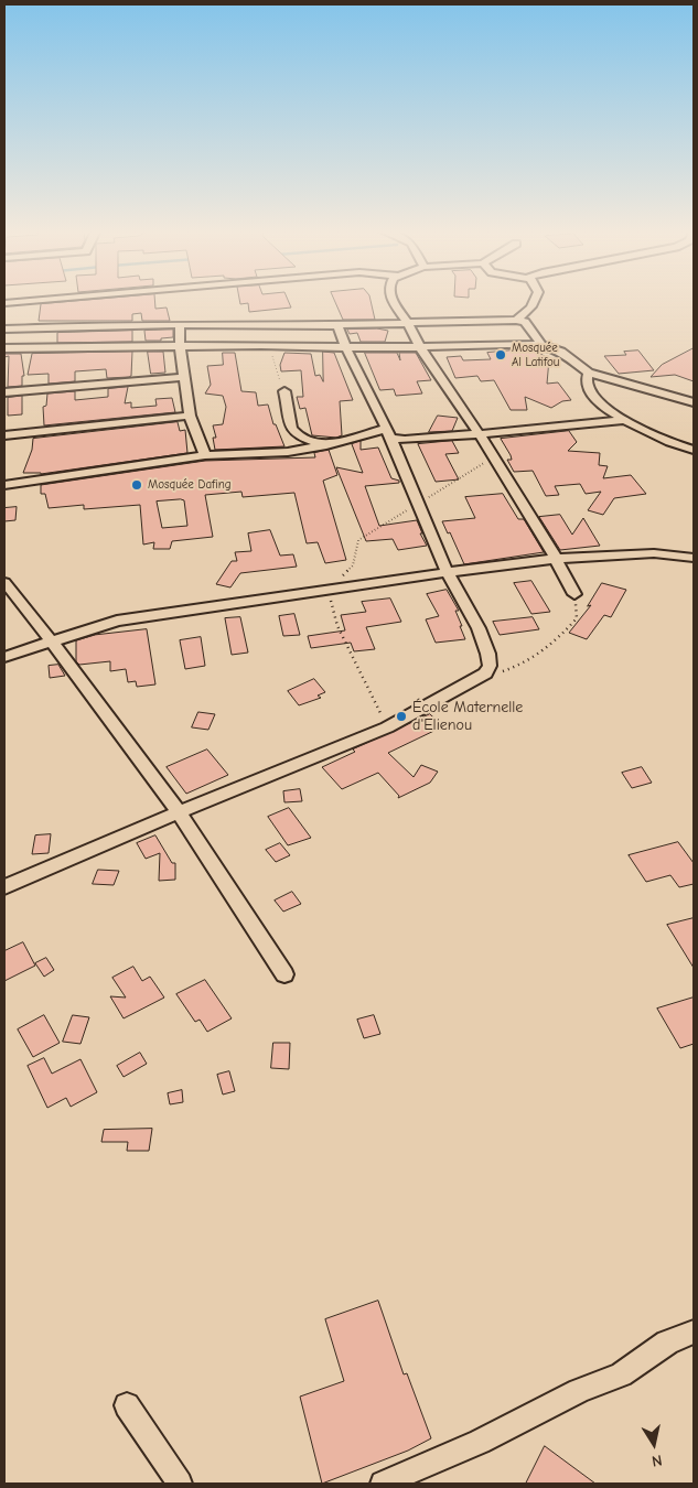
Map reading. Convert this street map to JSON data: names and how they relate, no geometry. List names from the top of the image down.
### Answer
{
  "places": ["Mosquée Al Latifou", "Mosquée Dafing", "École Maternelle d'Elienou"],
  "north": "bottom"
}
